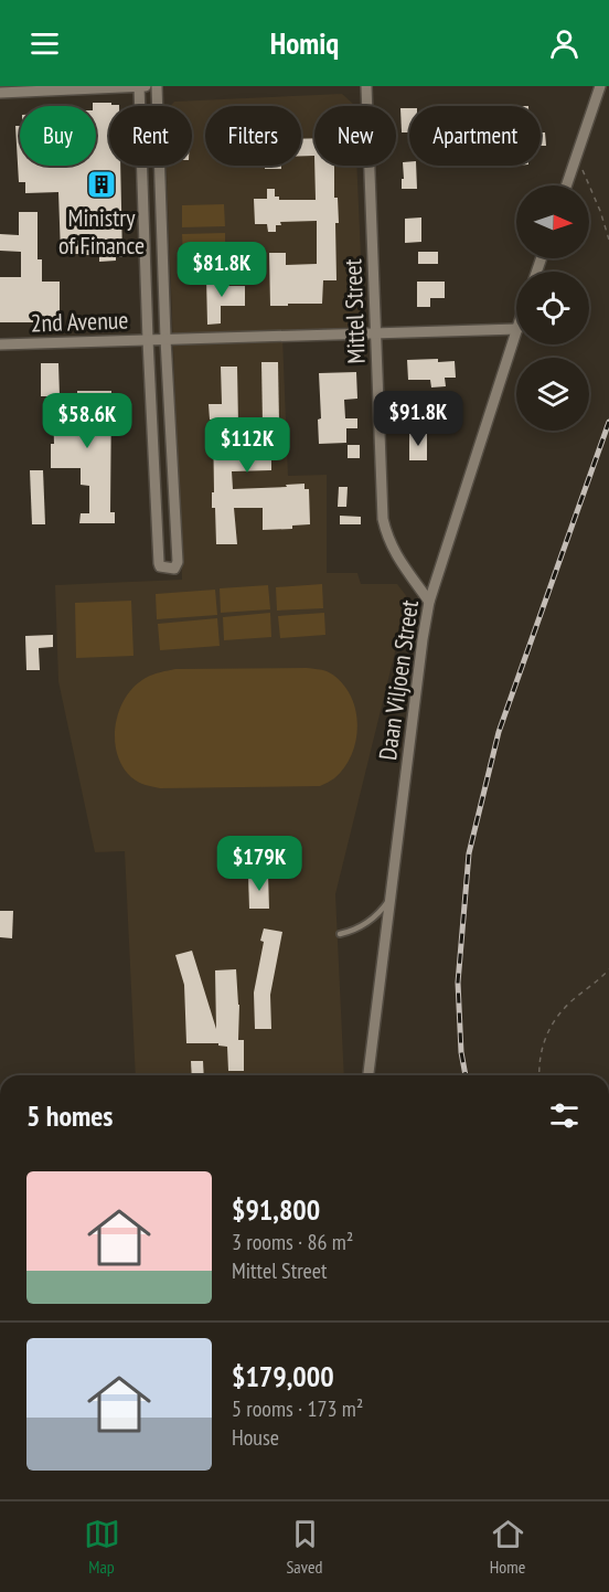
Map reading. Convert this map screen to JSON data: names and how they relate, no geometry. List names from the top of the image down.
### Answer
{
  "streets": {
    "street": ["Mittel Street", "2nd Avenue", "Daan Viljoen Street"]
  },
  "crossings": [
    ["Mittel Street", "2nd Avenue"],
    ["Mittel Street", "Daan Viljoen Street"]
  ],
  "places": {
    "building": ["Ministry of Finance"]
  },
  "north": "right",
  "page": {
    "header": "Homiq",
    "chip": [
      "Buy",
      "Rent",
      "Filters",
      "New",
      "Apartment"
    ],
    "price": [
      "$81.8K",
      "$91.8K",
      "$58.6K",
      "$112K",
      "$179K"
    ],
    "heading": "5 homes",
    "list": [
      {
        "name": "$91,800",
        "note": "3 rooms · 86 m² · Mittel Street"
      },
      {
        "name": "$179,000",
        "note": "5 rooms · 173 m² · House"
      }
    ],
    "tabs": ["Map", "Saved", "Home"]
  }
}
